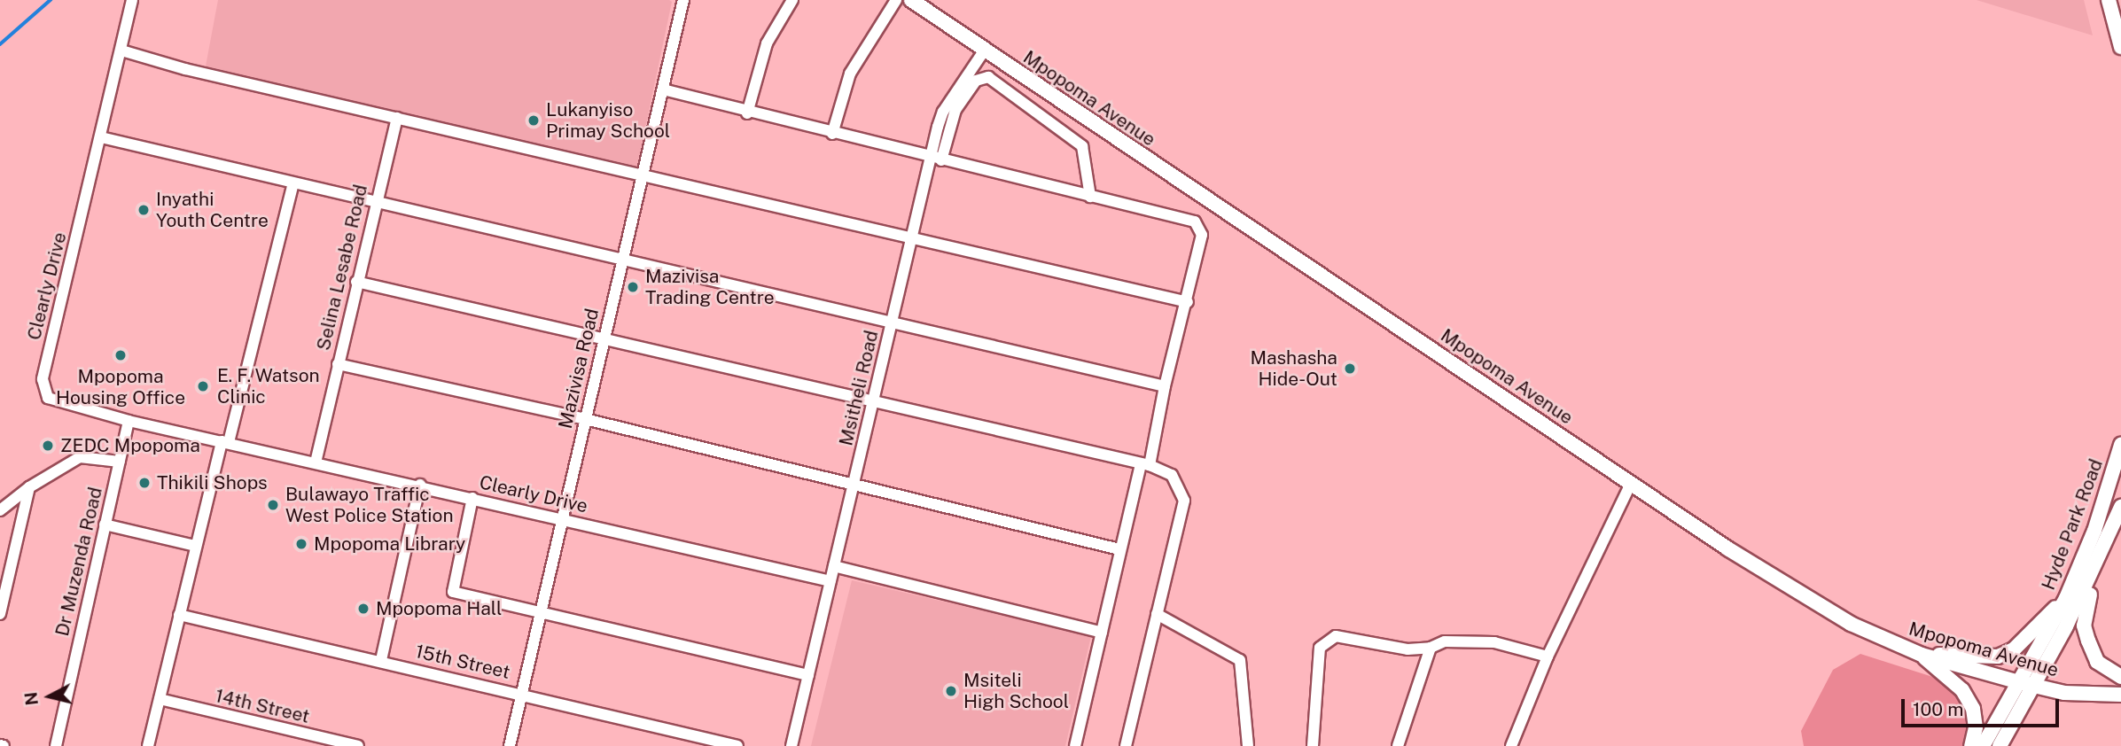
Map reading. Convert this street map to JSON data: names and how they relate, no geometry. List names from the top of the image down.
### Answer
{
  "streets": {
    "street": [
      "Mpopoma Avenue",
      "Selina Lesabe Road",
      "Clearly Drive",
      "Mazivisa Road",
      "Msitheli Road",
      "Hyde Park Road",
      "Dr Muzenda Road",
      "15th Street",
      "14th Street"
    ]
  },
  "crossings": [
    ["Mpopoma Avenue", "Msitheli Road"],
    ["Mpopoma Avenue", "Hyde Park Road"],
    ["Selina Lesabe Road", "Clearly Drive"],
    ["Clearly Drive", "Mazivisa Road"],
    ["Clearly Drive", "Msitheli Road"],
    ["Clearly Drive", "Dr Muzenda Road"],
    ["Mazivisa Road", "15th Street"]
  ],
  "places": [
    "Lukanyiso Primay School",
    "Inyathi Youth Centre",
    "Mazivisa Trading Centre",
    "Mpopoma Housing Office",
    "Mashasha Hide-Out",
    "E. F. Watson Clinic",
    "ZEDC Mpopoma",
    "Thikili Shops",
    "Bulawayo Traffic West Police Station",
    "Mpopoma Library",
    "Mpopoma Hall",
    "Msiteli High School"
  ],
  "scale_bar": "100 m",
  "north": "left"
}
